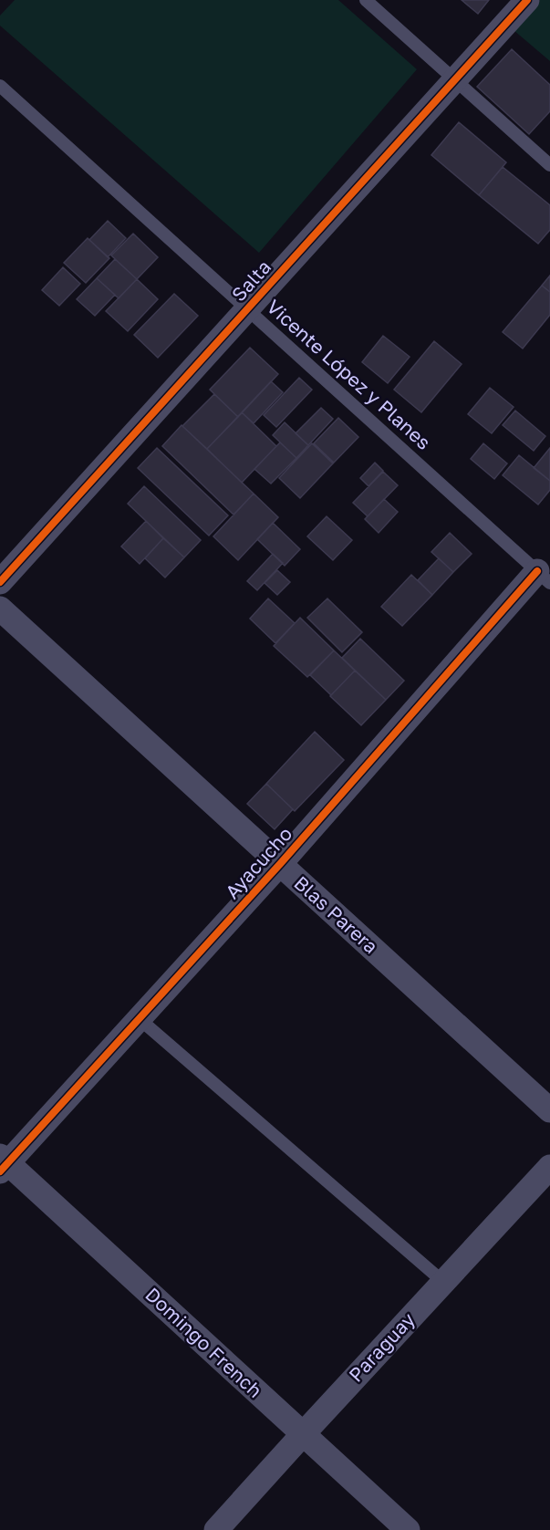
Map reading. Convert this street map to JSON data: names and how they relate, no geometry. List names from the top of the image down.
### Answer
{
  "streets": {
    "street": [
      "Salta",
      "Ayacucho",
      "Blas Parera",
      "Domingo French",
      "Paraguay"
    ],
    "lane": ["Vicente López y Planes"]
  },
  "crossings": [
    ["Salta", "Vicente López y Planes"],
    ["Vicente López y Planes", "Ayacucho"],
    ["Ayacucho", "Blas Parera"],
    ["Ayacucho", "Domingo French"],
    ["Domingo French", "Paraguay"]
  ]
}
